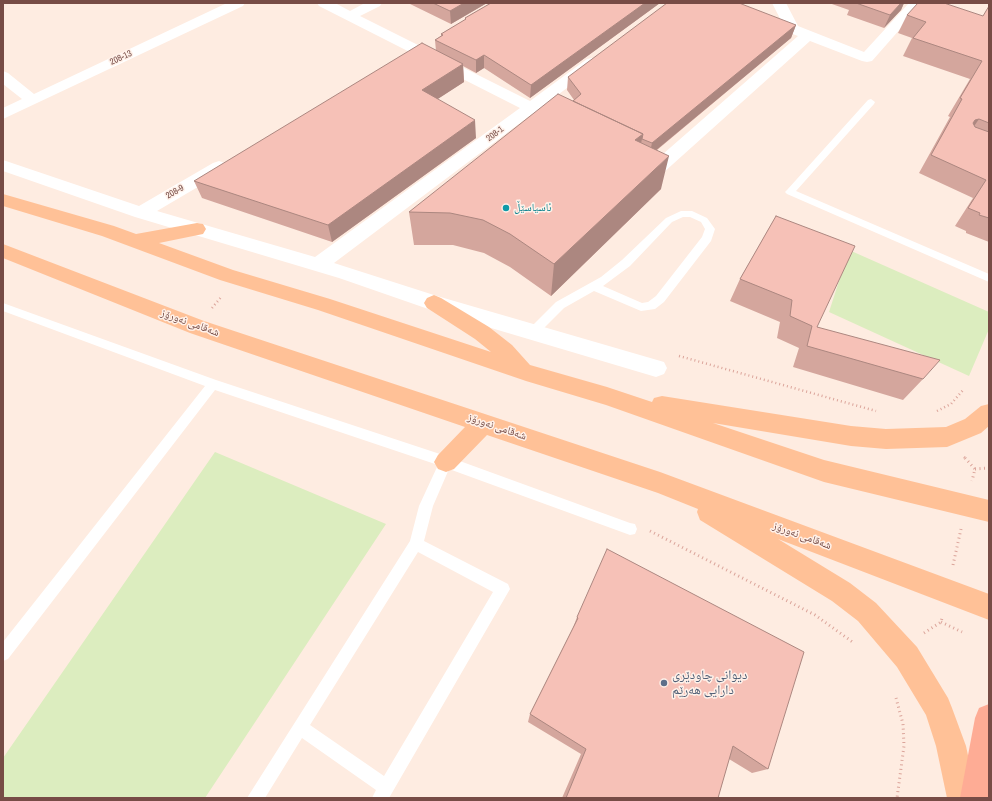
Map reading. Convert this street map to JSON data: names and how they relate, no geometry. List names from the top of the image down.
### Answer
{
  "streets": {
    "main road": ["شەقامی نەورۆز"],
    "street": ["208-13", "208-1", "208-9"]
  },
  "places": ["ئاسیاسێڵ", "دیوانی چاودێری دارایی هەرێم"]
}
